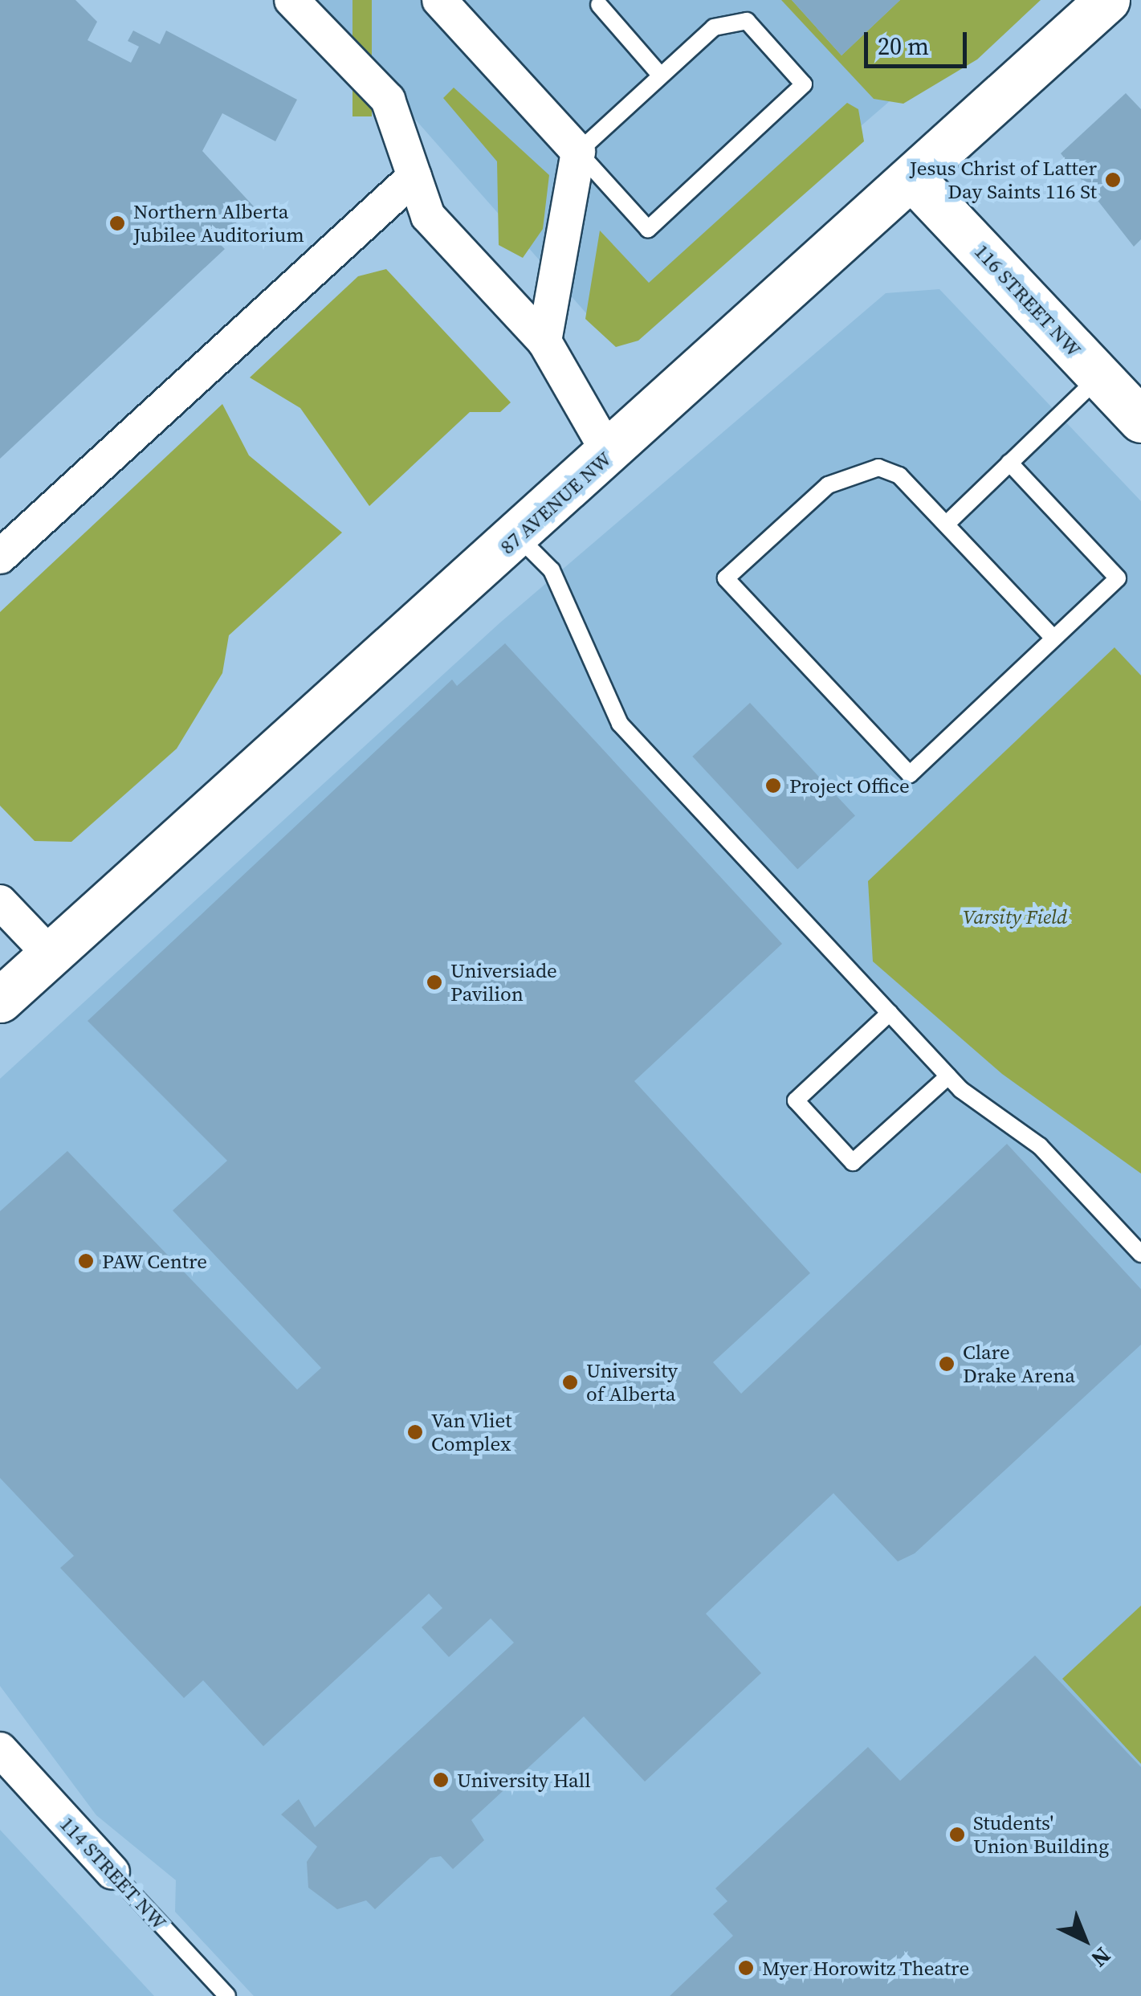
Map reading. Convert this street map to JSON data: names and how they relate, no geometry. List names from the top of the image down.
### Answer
{
  "streets": {
    "main road": ["116 STREET NW", "87 AVENUE NW"],
    "street": ["114 STREET NW"]
  },
  "crossings": [
    ["116 STREET NW", "87 AVENUE NW"]
  ],
  "parks": ["Varsity Field"],
  "places": [
    "Jesus Christ of Latter Day Saints 116 St",
    "Northern Alberta Jubilee Auditorium",
    "Project Office",
    "Universiade Pavilion",
    "PAW Centre",
    "Clare Drake Arena",
    "University of Alberta",
    "Van Vliet Complex",
    "University Hall",
    "Students' Union Building",
    "Myer Horowitz Theatre"
  ],
  "scale_bar": "20 m",
  "north": "bottom right"
}
